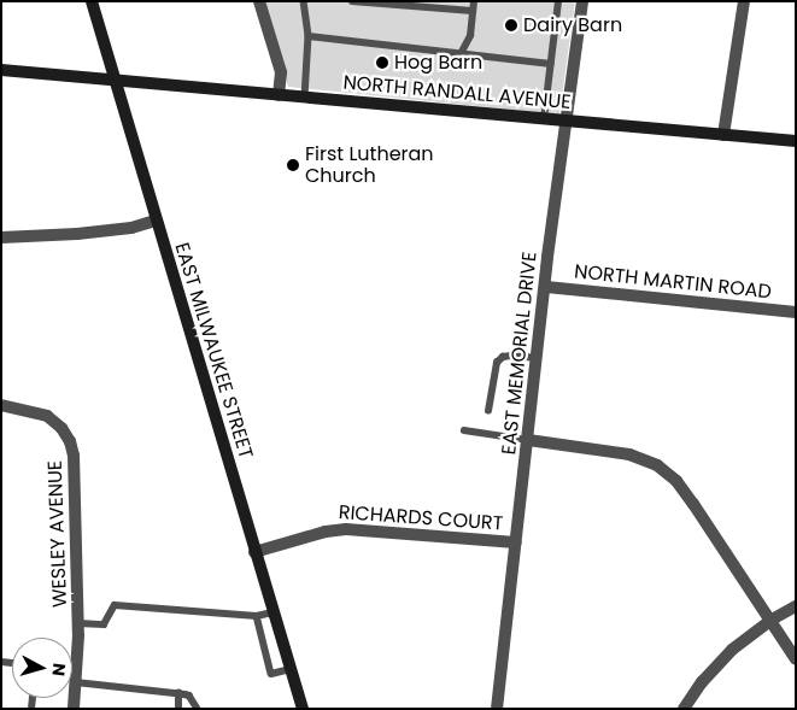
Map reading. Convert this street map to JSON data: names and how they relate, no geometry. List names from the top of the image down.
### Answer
{
  "streets": {
    "street": [
      "NORTH RANDALL AVENUE",
      "NORTH MARTIN ROAD",
      "EAST MILWAUKEE STREET",
      "EAST MEMORIAL DRIVE",
      "RICHARDS COURT",
      "WESLEY AVENUE"
    ]
  },
  "crossings": [
    ["NORTH RANDALL AVENUE", "EAST MILWAUKEE STREET"],
    ["NORTH RANDALL AVENUE", "EAST MEMORIAL DRIVE"],
    ["NORTH MARTIN ROAD", "EAST MEMORIAL DRIVE"],
    ["EAST MILWAUKEE STREET", "RICHARDS COURT"],
    ["EAST MEMORIAL DRIVE", "RICHARDS COURT"]
  ],
  "places": ["Dairy Barn", "Hog Barn", "First Lutheran Church"],
  "north": "right"
}
